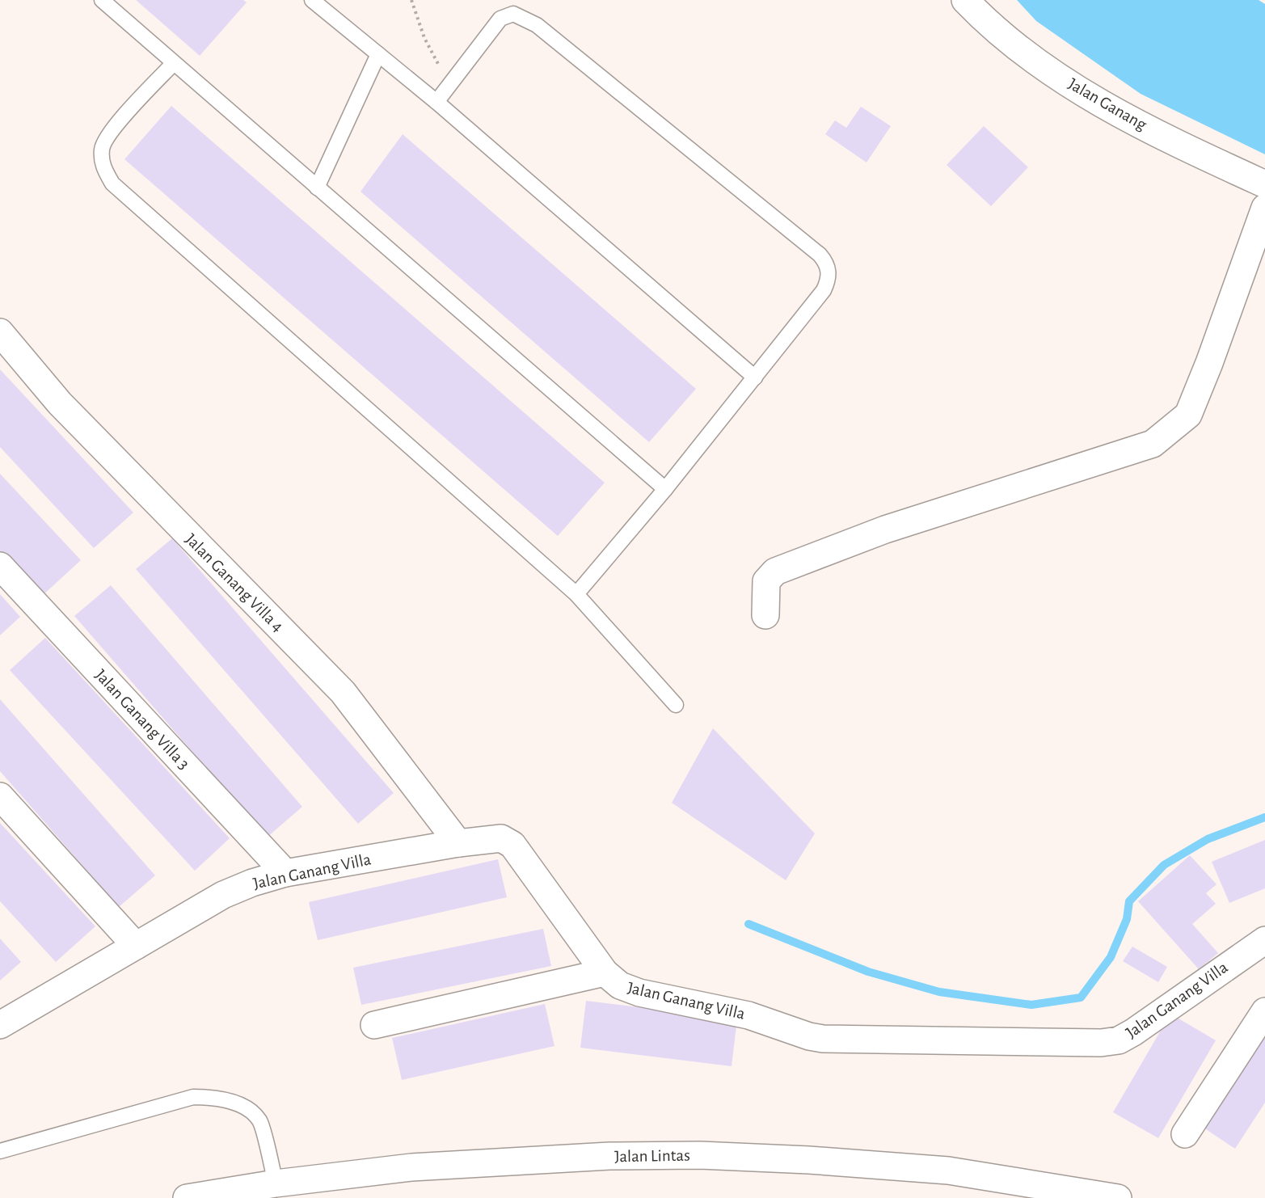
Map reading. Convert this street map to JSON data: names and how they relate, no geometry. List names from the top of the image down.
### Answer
{
  "streets": {
    "main road": [
      "Jalan Ganang",
      "Jalan Ganang Villa 4",
      "Jalan Ganang Villa 3",
      "Jalan Ganang Villa",
      "Jalan Lintas"
    ]
  },
  "crossings": [
    ["Jalan Ganang Villa 4", "Jalan Ganang Villa"],
    ["Jalan Ganang Villa 3", "Jalan Ganang Villa"]
  ]
}
